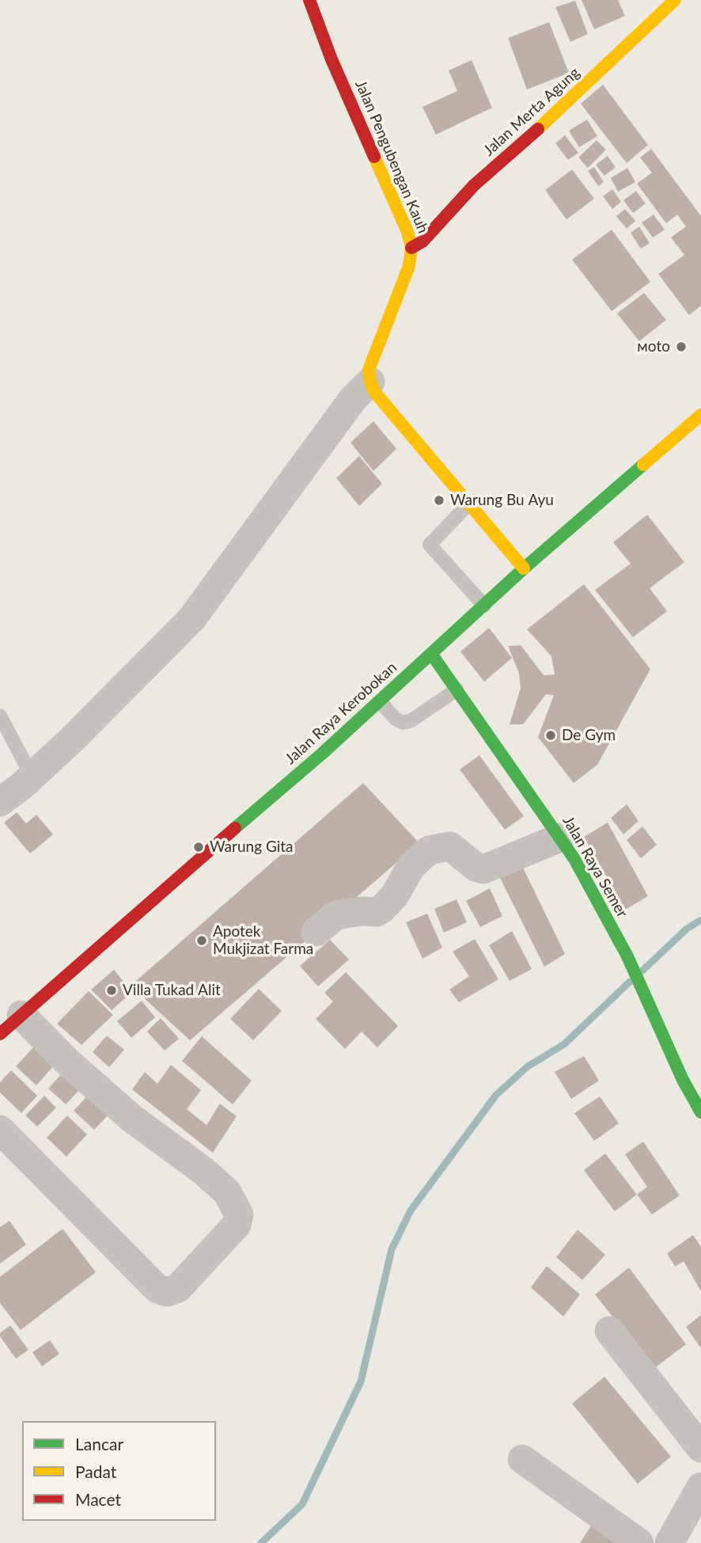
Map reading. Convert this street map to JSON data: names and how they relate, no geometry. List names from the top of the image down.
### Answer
{
  "streets": {
    "street": [
      "Jalan Merta Agung",
      "Jalan Pengubengan Kauh",
      "Jalan Raya Kerobokan",
      "Jalan Raya Semer"
    ]
  },
  "crossings": [
    ["Jalan Merta Agung", "Jalan Pengubengan Kauh"],
    ["Jalan Raya Kerobokan", "Jalan Raya Semer"]
  ],
  "places": [
    "моto",
    "Warung Bu Ayu",
    "De Gym",
    "Warung Gita",
    "Apotek Mukjizat Farma",
    "Villa Tukad Alit"
  ],
  "legend": ["Lancar", "Padat", "Macet"]
}
